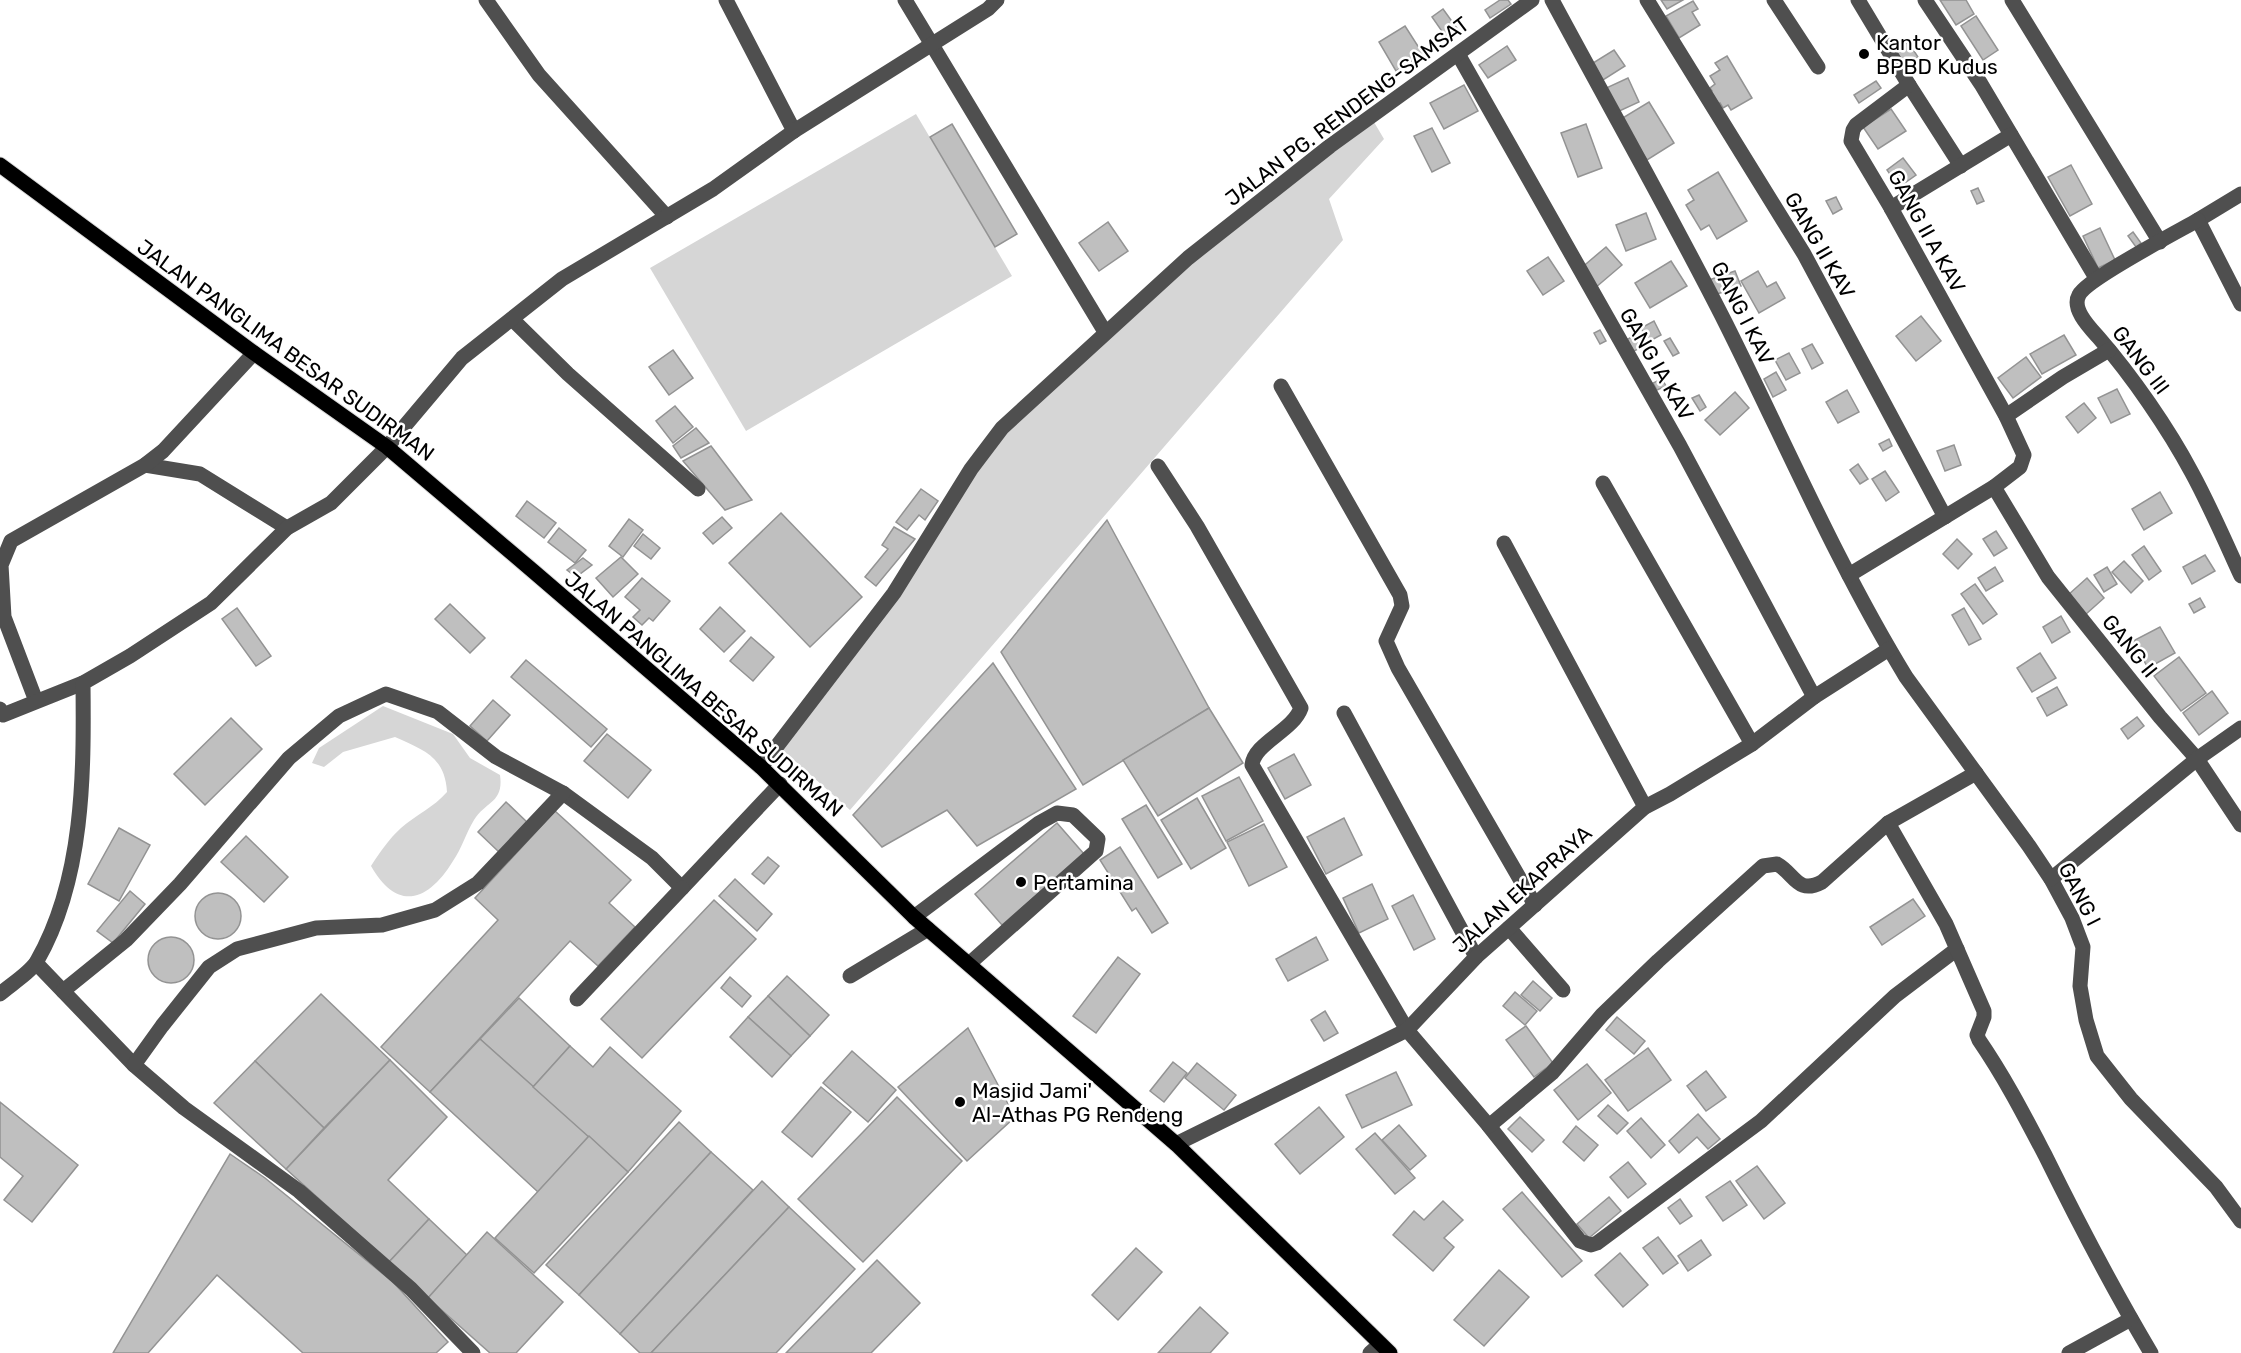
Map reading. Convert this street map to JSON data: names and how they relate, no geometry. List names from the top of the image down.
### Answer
{
  "streets": {
    "main road": ["JALAN PANGLIMA BESAR SUDIRMAN"],
    "street": [
      "JALAN PG. RENDENG-SAMSAT",
      "GANG II A KAV",
      "GANG II KAV",
      "GANG I KAV",
      "GANG III",
      "GANG IA KAV",
      "GANG II",
      "JALAN EKAPRAYA",
      "GANG I"
    ]
  },
  "crossings": [
    ["JALAN PG. RENDENG-SAMSAT", "JALAN PANGLIMA BESAR SUDIRMAN"],
    ["JALAN PG. RENDENG-SAMSAT", "GANG IA KAV"],
    ["GANG II A KAV", "GANG II KAV"],
    ["GANG II A KAV", "GANG I KAV"],
    ["GANG II A KAV", "GANG II"],
    ["GANG I KAV", "JALAN EKAPRAYA"],
    ["GANG I KAV", "GANG I"],
    ["JALAN PANGLIMA BESAR SUDIRMAN", "JALAN EKAPRAYA"],
    ["GANG IA KAV", "JALAN EKAPRAYA"],
    ["JALAN EKAPRAYA", "GANG I"]
  ],
  "places": ["Kantor BPBD Kudus", "Pertamina", "Masjid Jami' Al-Athas PG Rendeng"]
}
